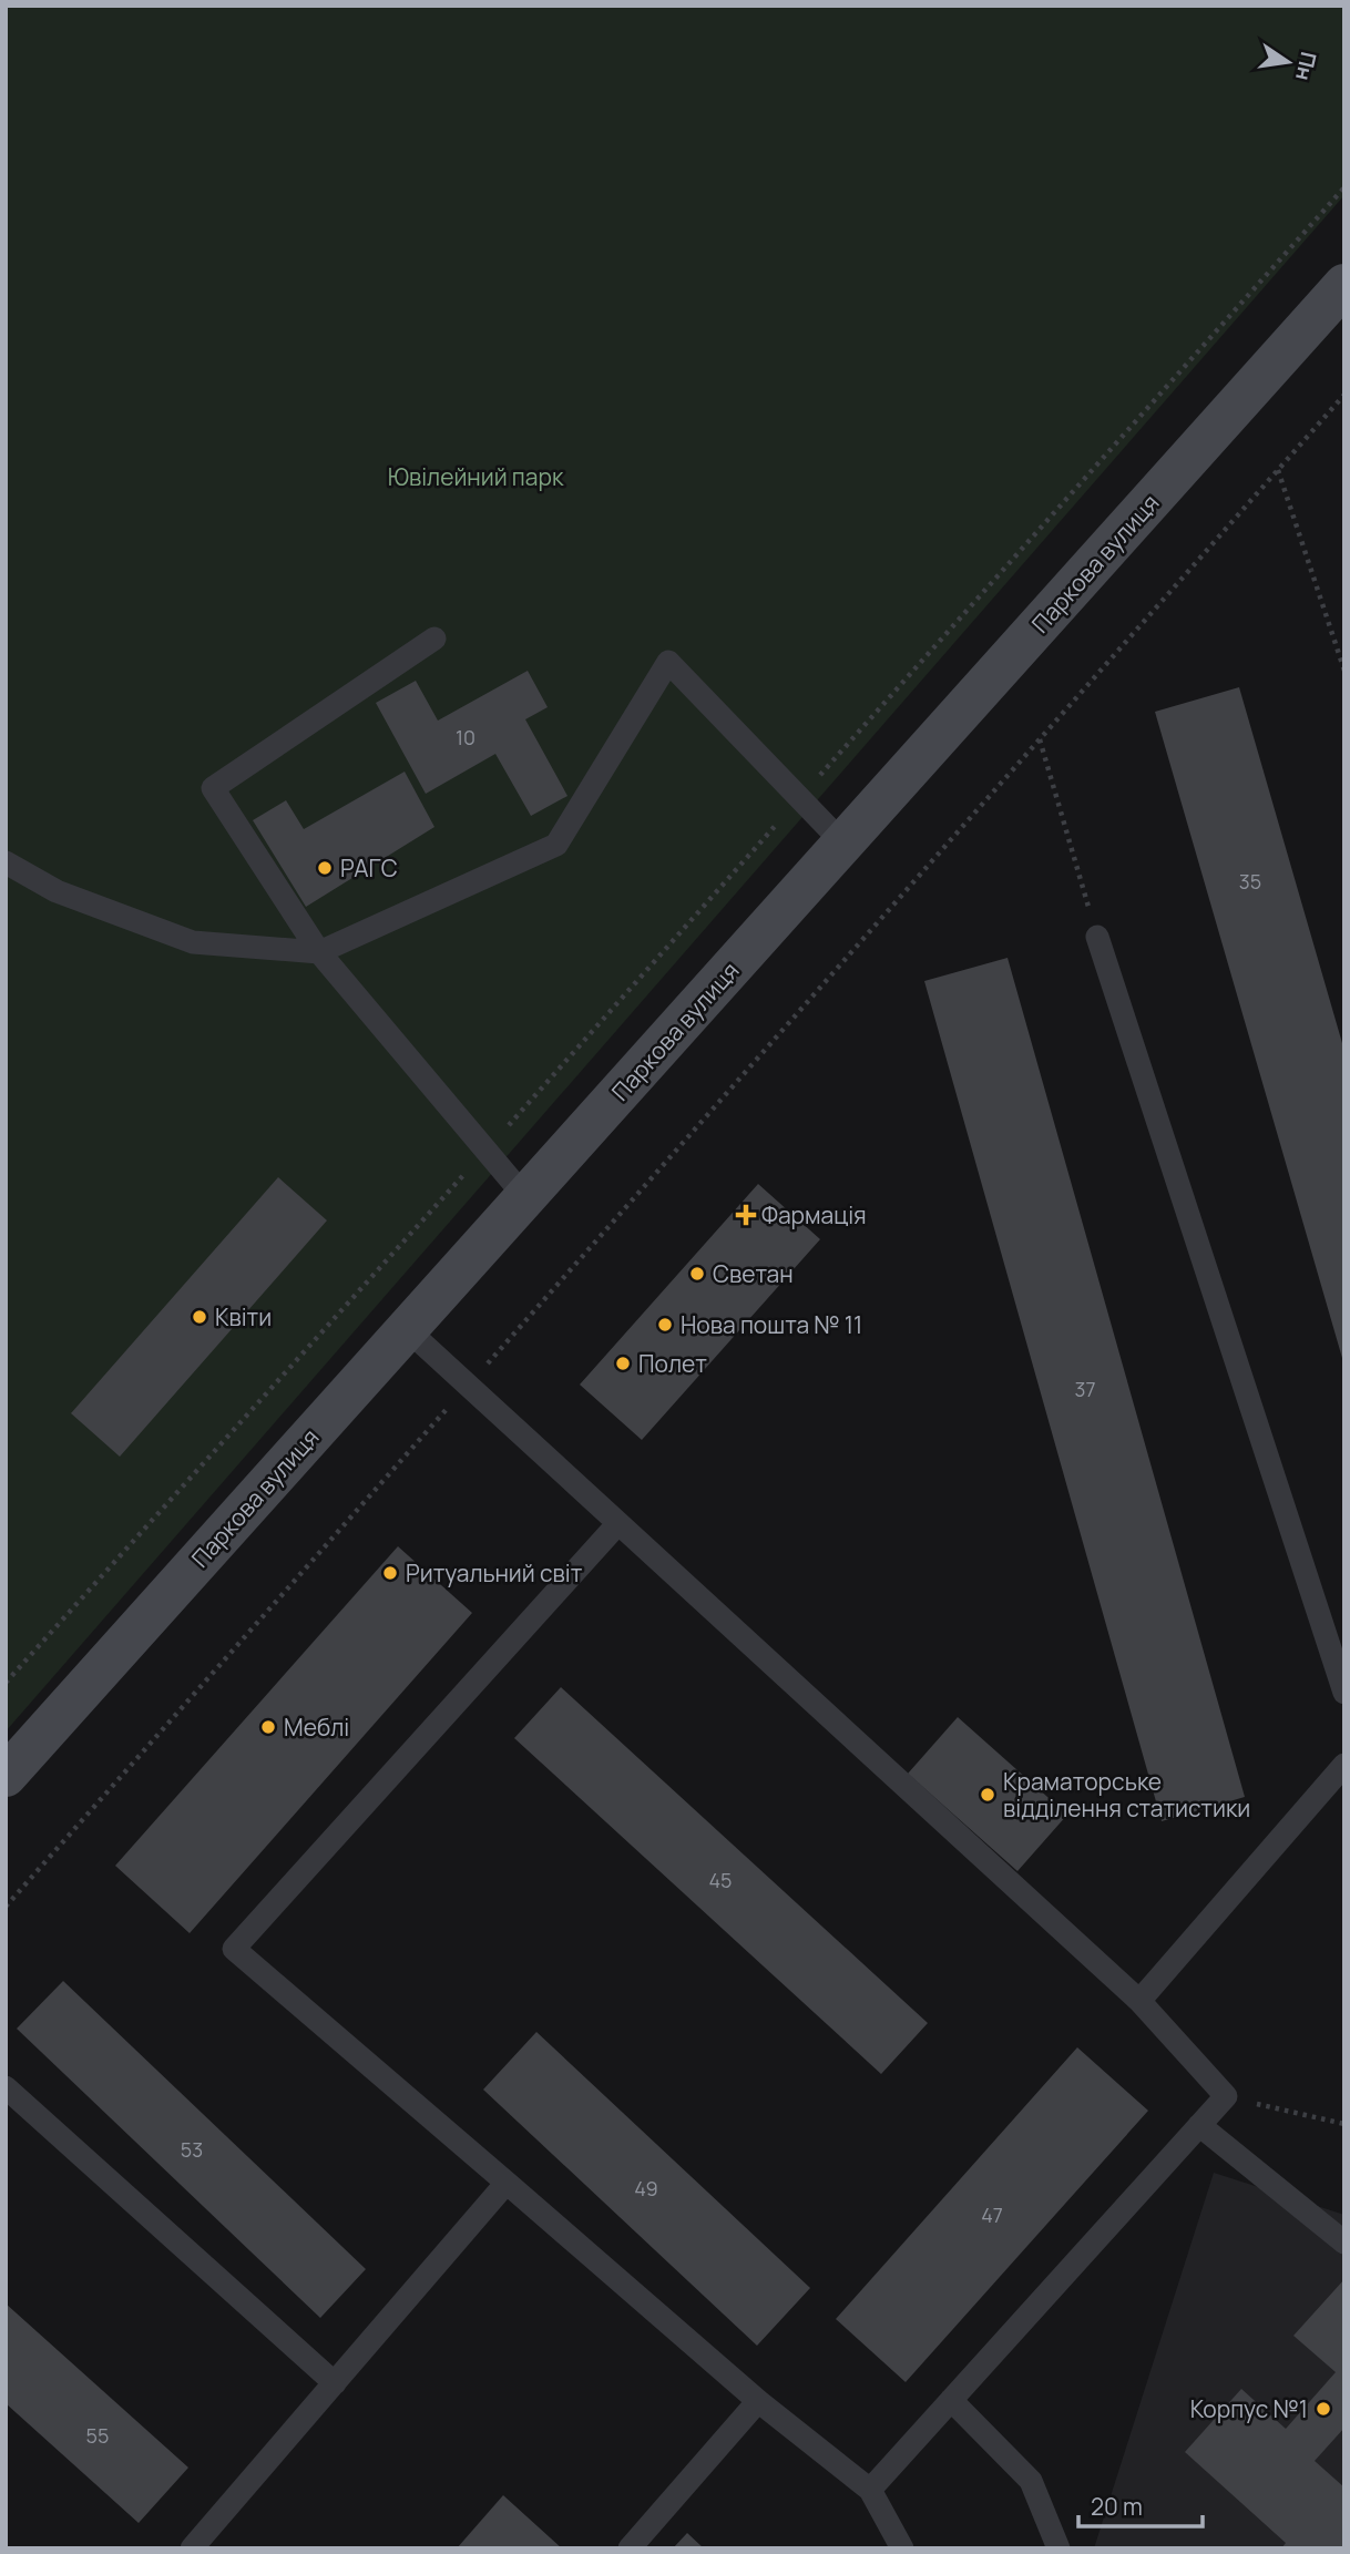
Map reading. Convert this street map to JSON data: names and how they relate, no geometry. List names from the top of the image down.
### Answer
{
  "streets": {
    "street": ["Паркова вулиця"]
  },
  "parks": ["Ювілейний парк"],
  "places": {
    "other": [
      "РАГС",
      "Светан",
      "Квіти",
      "Нова пошта № 11",
      "Полет",
      "Ритуальний світ",
      "Меблі",
      "Краматорське відділення статистики",
      "Корпус №1"
    ],
    "health": ["Фармація"]
  },
  "house_numbers": [
    "10",
    "35",
    "37",
    "45",
    "53",
    "49",
    "47",
    "55"
  ],
  "scale_bar": "20 m",
  "north": "right"
}
